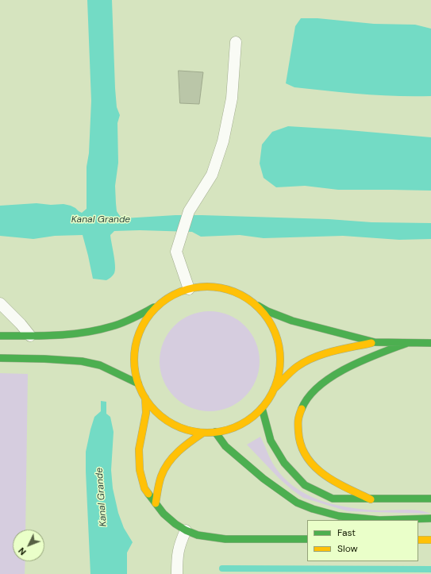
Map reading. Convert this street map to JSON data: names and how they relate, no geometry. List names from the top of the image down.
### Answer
{
  "water": ["Kanal Grande"],
  "legend": ["Fast", "Slow"],
  "north": "bottom left"
}
